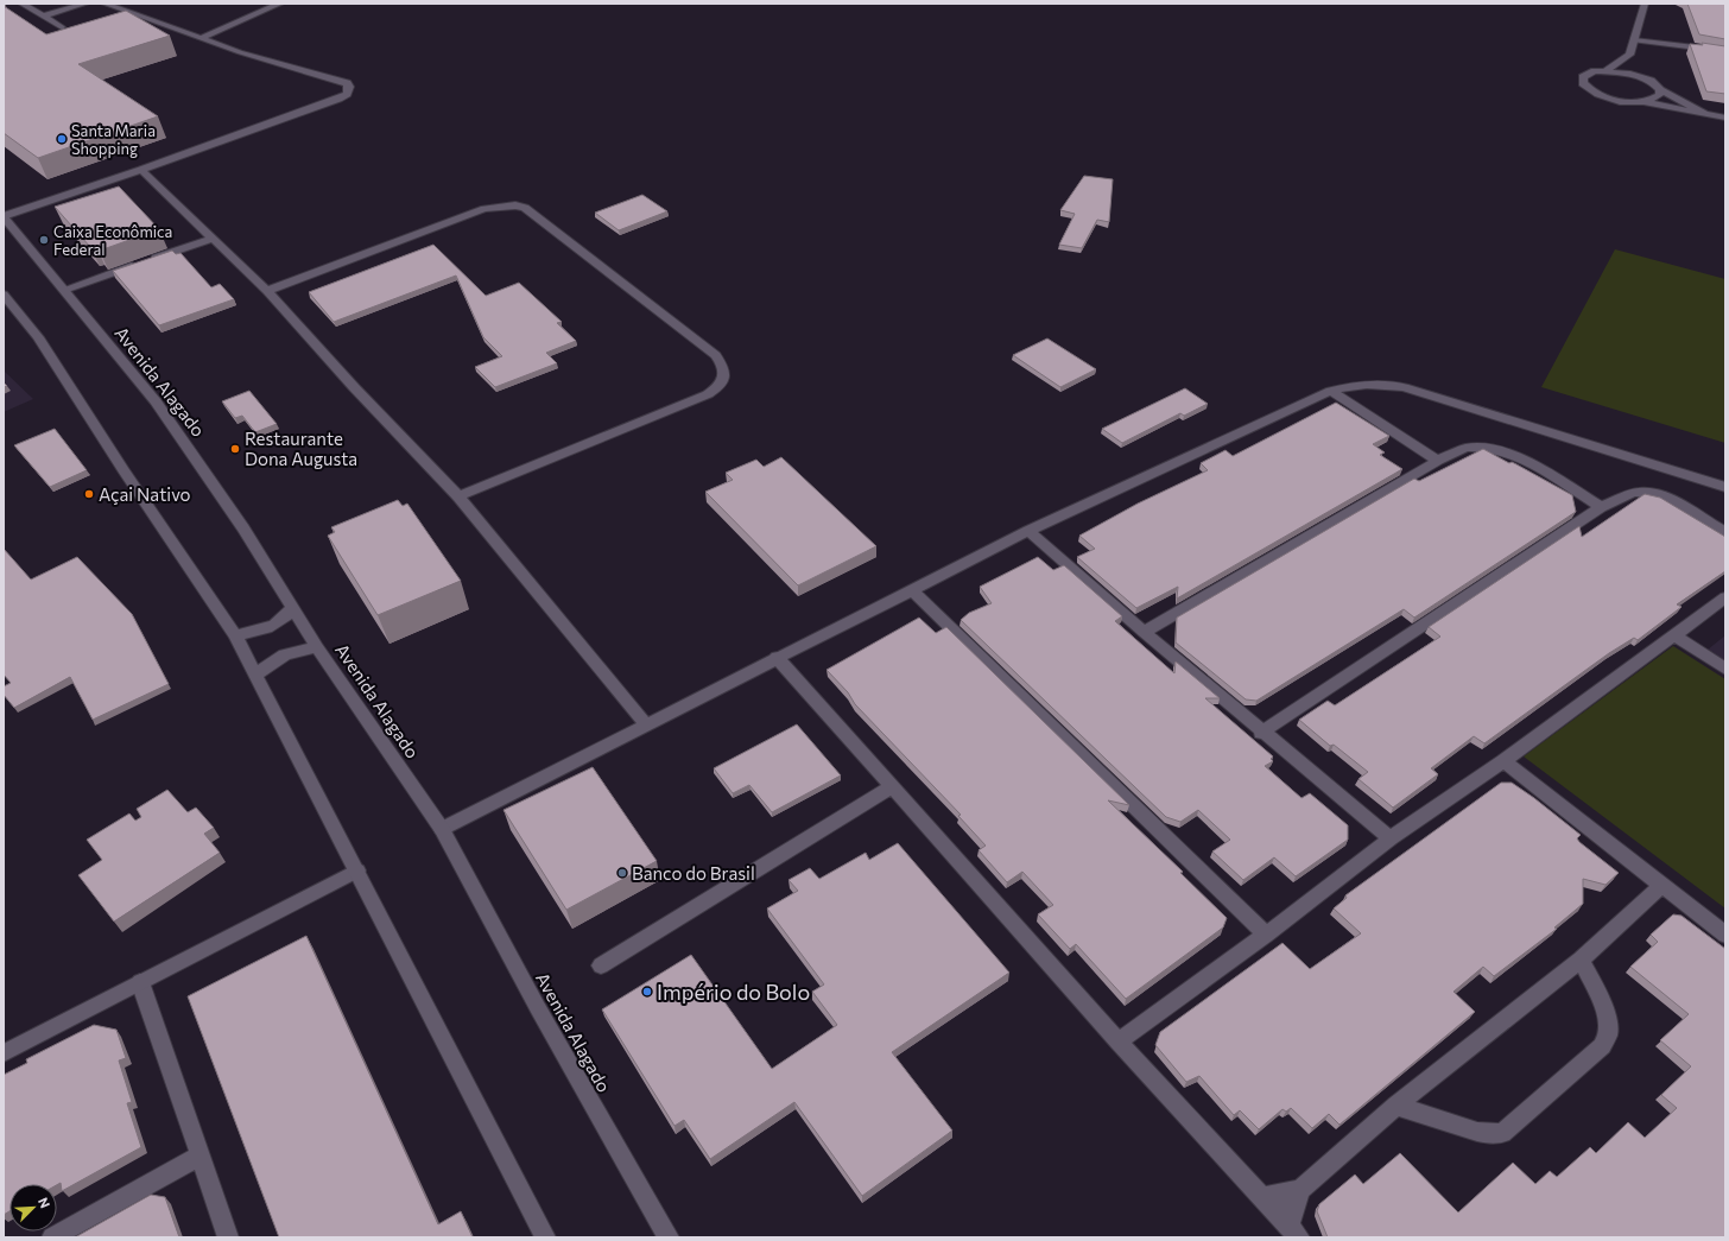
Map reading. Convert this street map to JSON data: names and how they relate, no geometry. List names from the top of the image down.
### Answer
{
  "streets": {
    "street": ["Avenida Alagado"]
  },
  "places": [
    "Santa Maria Shopping",
    "Caixa Econômica Federal",
    "Restaurante Dona Augusta",
    "Açai Nativo",
    "Banco do Brasil",
    "Império do Bolo"
  ],
  "north": "top right"
}
